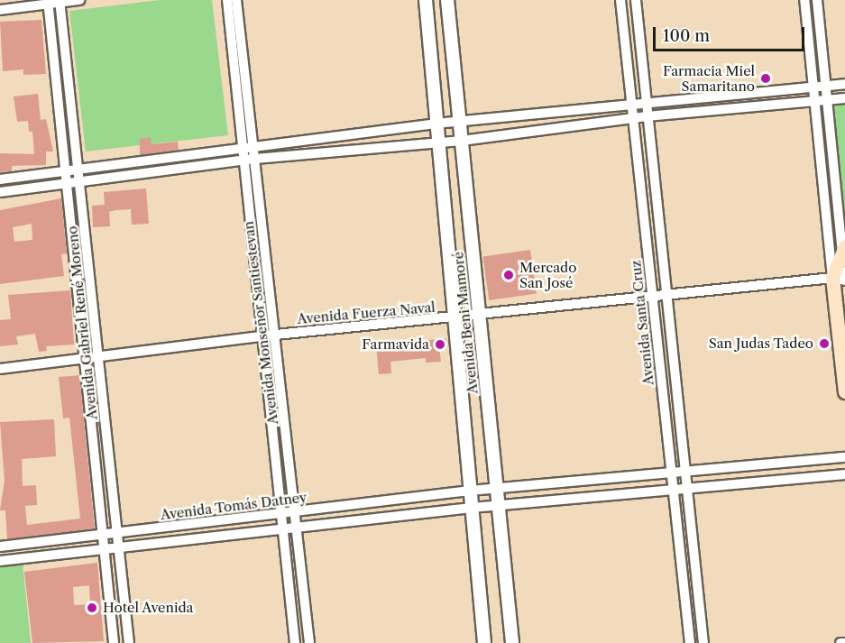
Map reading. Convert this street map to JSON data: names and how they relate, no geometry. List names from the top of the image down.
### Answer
{
  "streets": {
    "street": [
      "Avenida Fuerza Naval",
      "Avenida Gabriel René Moreno",
      "Avenida Monseñor Santiestevan",
      "Avenida Beni Mamoré",
      "Avenida Santa Cruz",
      "Avenida Tomás Datney"
    ]
  },
  "crossings": [
    ["Avenida Fuerza Naval", "Avenida Gabriel René Moreno"],
    ["Avenida Fuerza Naval", "Avenida Monseñor Santiestevan"],
    ["Avenida Fuerza Naval", "Avenida Beni Mamoré"],
    ["Avenida Fuerza Naval", "Avenida Santa Cruz"],
    ["Avenida Gabriel René Moreno", "Avenida Tomás Datney"],
    ["Avenida Monseñor Santiestevan", "Avenida Tomás Datney"],
    ["Avenida Beni Mamoré", "Avenida Tomás Datney"],
    ["Avenida Santa Cruz", "Avenida Tomás Datney"]
  ],
  "places": [
    "Farmacia Miel Samaritano",
    "Mercado San José",
    "San Judas Tadeo",
    "Farmavida",
    "Hotel Avenida"
  ],
  "scale_bar": "100 m"
}
